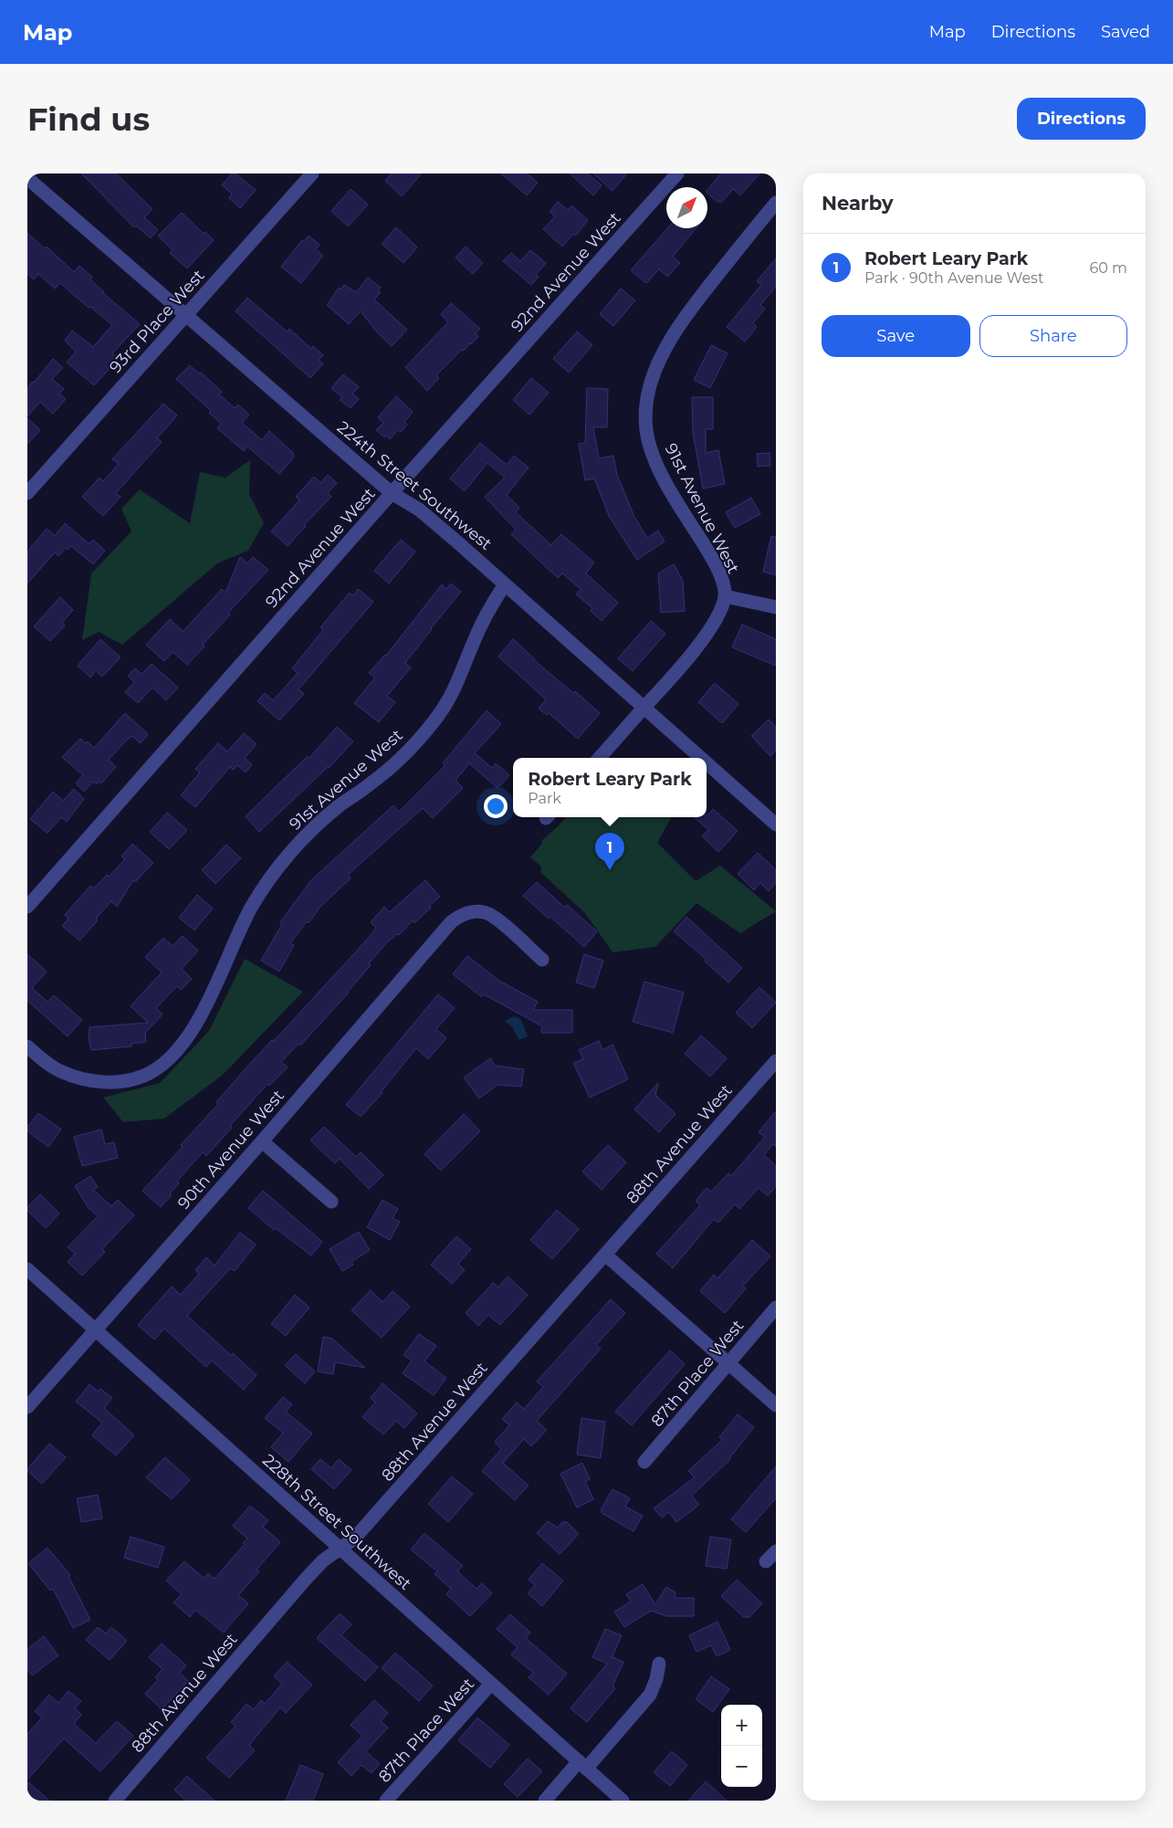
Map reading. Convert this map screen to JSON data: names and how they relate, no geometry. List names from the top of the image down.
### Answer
{
  "streets": {
    "street": [
      "92nd Avenue West",
      "93rd Place West",
      "224th Street Southwest",
      "91st Avenue West",
      "88th Avenue West",
      "90th Avenue West",
      "87th Place West",
      "228th Street Southwest"
    ]
  },
  "crossings": [
    ["92nd Avenue West", "224th Street Southwest"],
    ["93rd Place West", "224th Street Southwest"],
    ["224th Street Southwest", "91st Avenue West"],
    ["88th Avenue West", "228th Street Southwest"],
    ["90th Avenue West", "228th Street Southwest"],
    ["87th Place West", "228th Street Southwest"]
  ],
  "north": "top right",
  "page": {
    "header": "Map",
    "nav": ["Map", "Directions", "Saved"],
    "buttons": [
      "Directions",
      ["Save", "Share"]
    ],
    "title": "Find us",
    "heading": "Nearby",
    "list": [
      {
        "mark": "1",
        "name": "Robert Leary Park",
        "note": "Park · 90th Avenue West",
        "value": "60 m"
      }
    ],
    "popup": ["Robert Leary Park", "Park"],
    "pins": "1",
    "map_buttons": ["+", "−"]
  }
}
